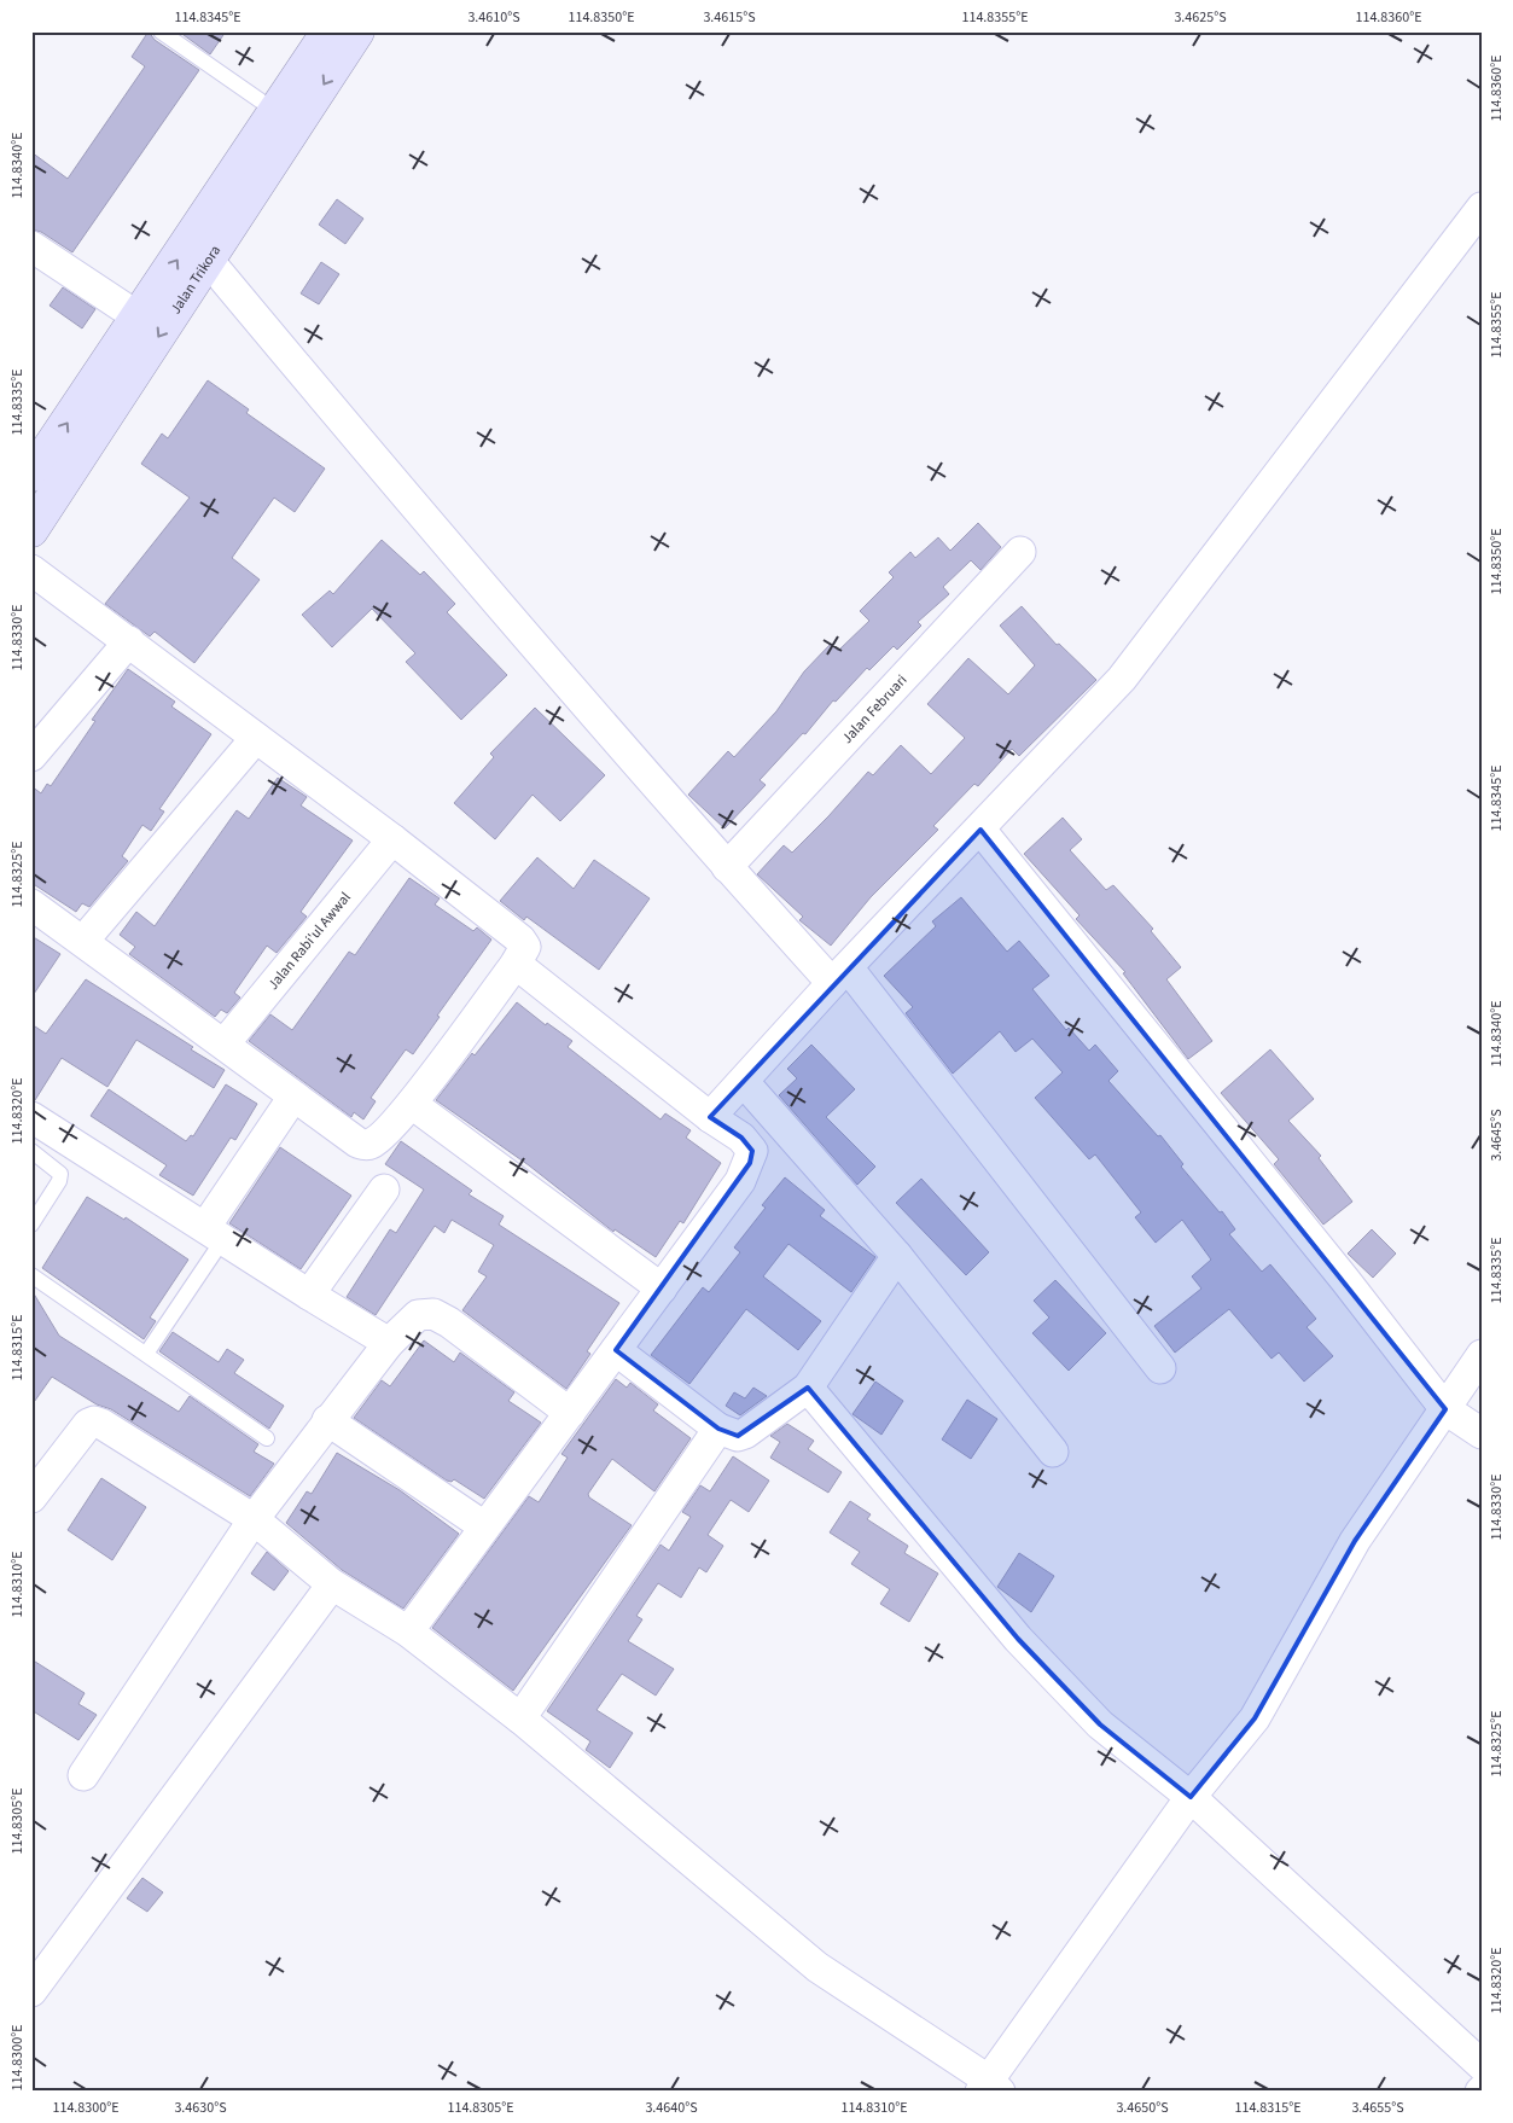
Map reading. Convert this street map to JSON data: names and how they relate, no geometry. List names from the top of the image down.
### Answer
{
  "streets": {
    "main road": ["Jalan Trikora"],
    "street": ["Jalan Februari", "Jalan Rabi'ul Awwal"]
  },
  "coordinates": [
    "114.8345°E",
    "3.4610°S",
    "114.8350°E",
    "3.4615°S",
    "114.8355°E",
    "3.4625°S",
    "114.8360°E",
    "114.8340°E",
    "114.8335°E",
    "114.8330°E",
    "114.8325°E",
    "114.8320°E",
    "3.4645°S",
    "114.8315°E",
    "114.8310°E",
    "114.8305°E",
    "114.8300°E",
    "3.4630°S",
    "3.4640°S",
    "3.4650°S",
    "3.4655°S"
  ]
}
